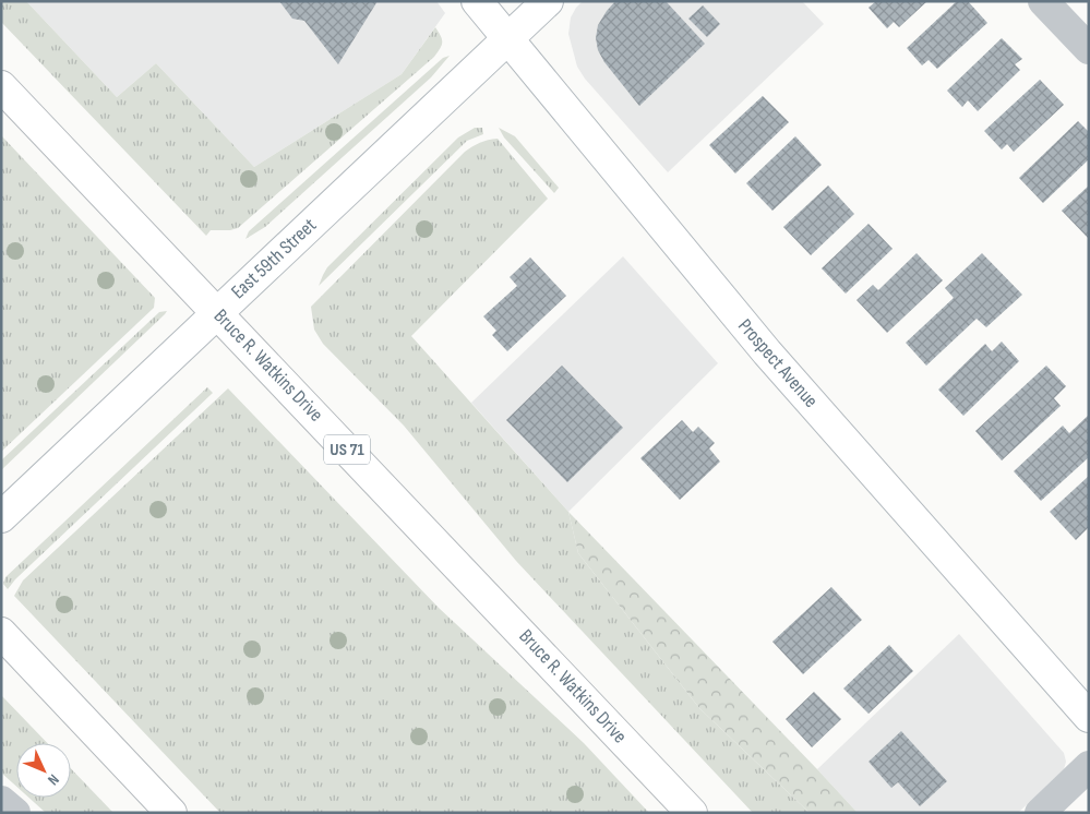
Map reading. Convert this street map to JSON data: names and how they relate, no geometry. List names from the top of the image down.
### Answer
{
  "streets": {
    "main road": [
      "East 59th Street",
      "Prospect Avenue",
      "Bruce R. Watkins Drive",
      "US 71"
    ]
  },
  "crossings": [
    ["East 59th Street", "Prospect Avenue"],
    ["East 59th Street", "Bruce R. Watkins Drive"]
  ],
  "north": "bottom right"
}
